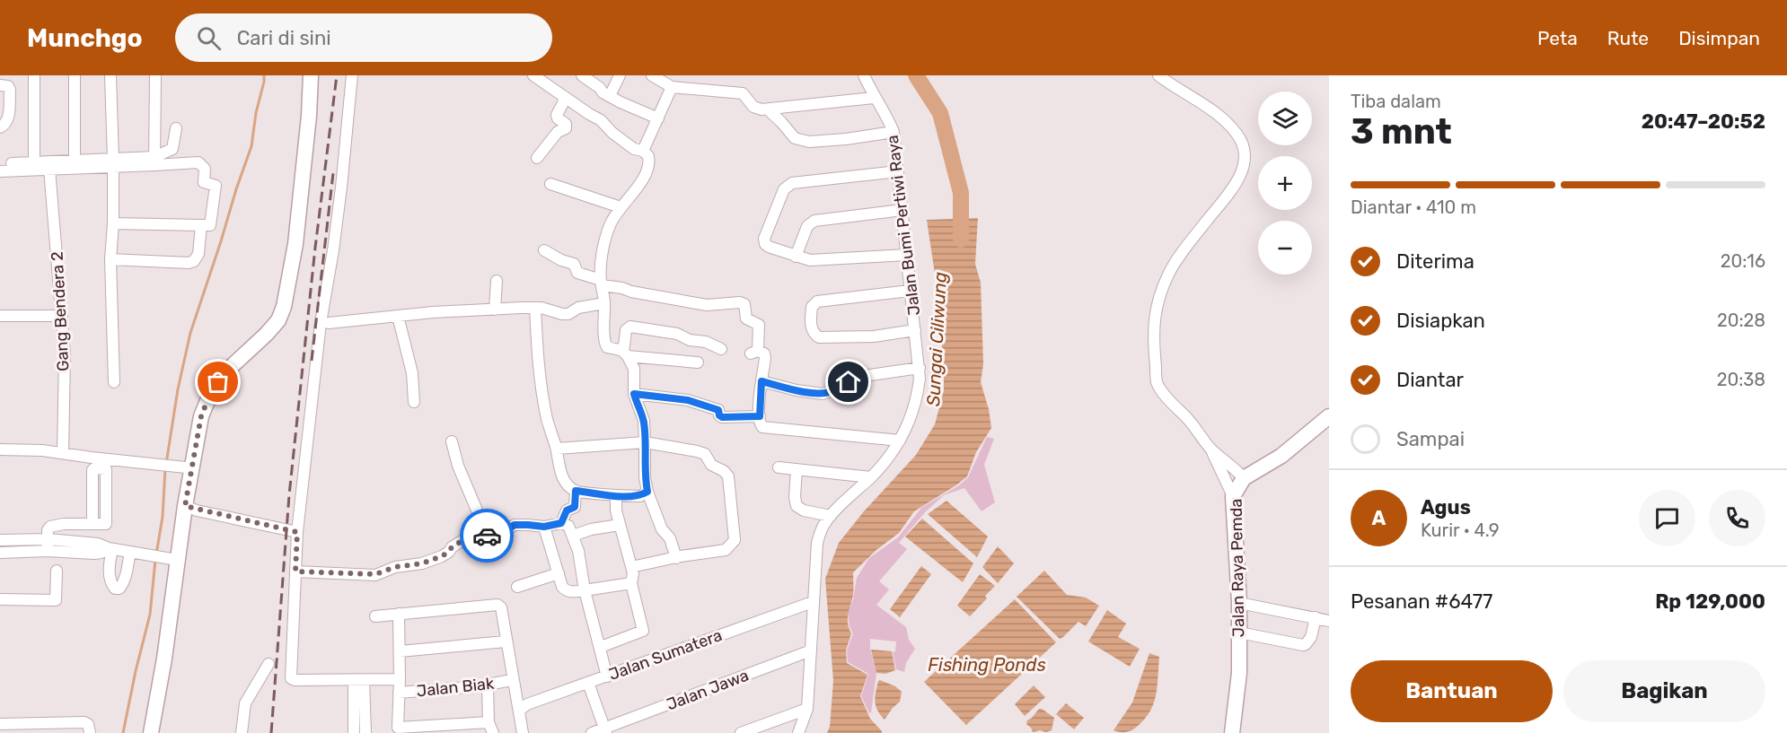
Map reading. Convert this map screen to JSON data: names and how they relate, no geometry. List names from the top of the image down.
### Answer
{
  "streets": {
    "main road": ["Jalan Raya Pemda"],
    "street": [
      "Jalan Bumi Pertiwi Raya",
      "Gang Bendera 2",
      "Jalan Sumatera",
      "Jalan Biak",
      "Jalan Jawa"
    ]
  },
  "crossings": [
    ["Jalan Bumi Pertiwi Raya", "Jalan Sumatera"],
    ["Jalan Bumi Pertiwi Raya", "Jalan Jawa"]
  ],
  "water": ["Sungai Ciliwung", "Fishing Ponds"],
  "page": {
    "header": "Munchgo",
    "search": "Cari di sini",
    "nav": ["Peta", "Rute", "Disimpan"],
    "heading": ["3 mnt", "Tiba dalam", "20:47–20:52"],
    "panel": [
      "Agus",
      "Kurir · 4.9",
      "Pesanan #6477",
      "Rp 129,000"
    ],
    "map_buttons": ["+", "−"],
    "bar": "Diantar · 410 m",
    "list": [
      ["Diterima", "20:16"],
      ["Disiapkan", "20:28"],
      ["Diantar", "20:38"],
      "Sampai"
    ],
    "round": "A",
    "buttons": ["Bantuan", "Bagikan"]
  }
}
